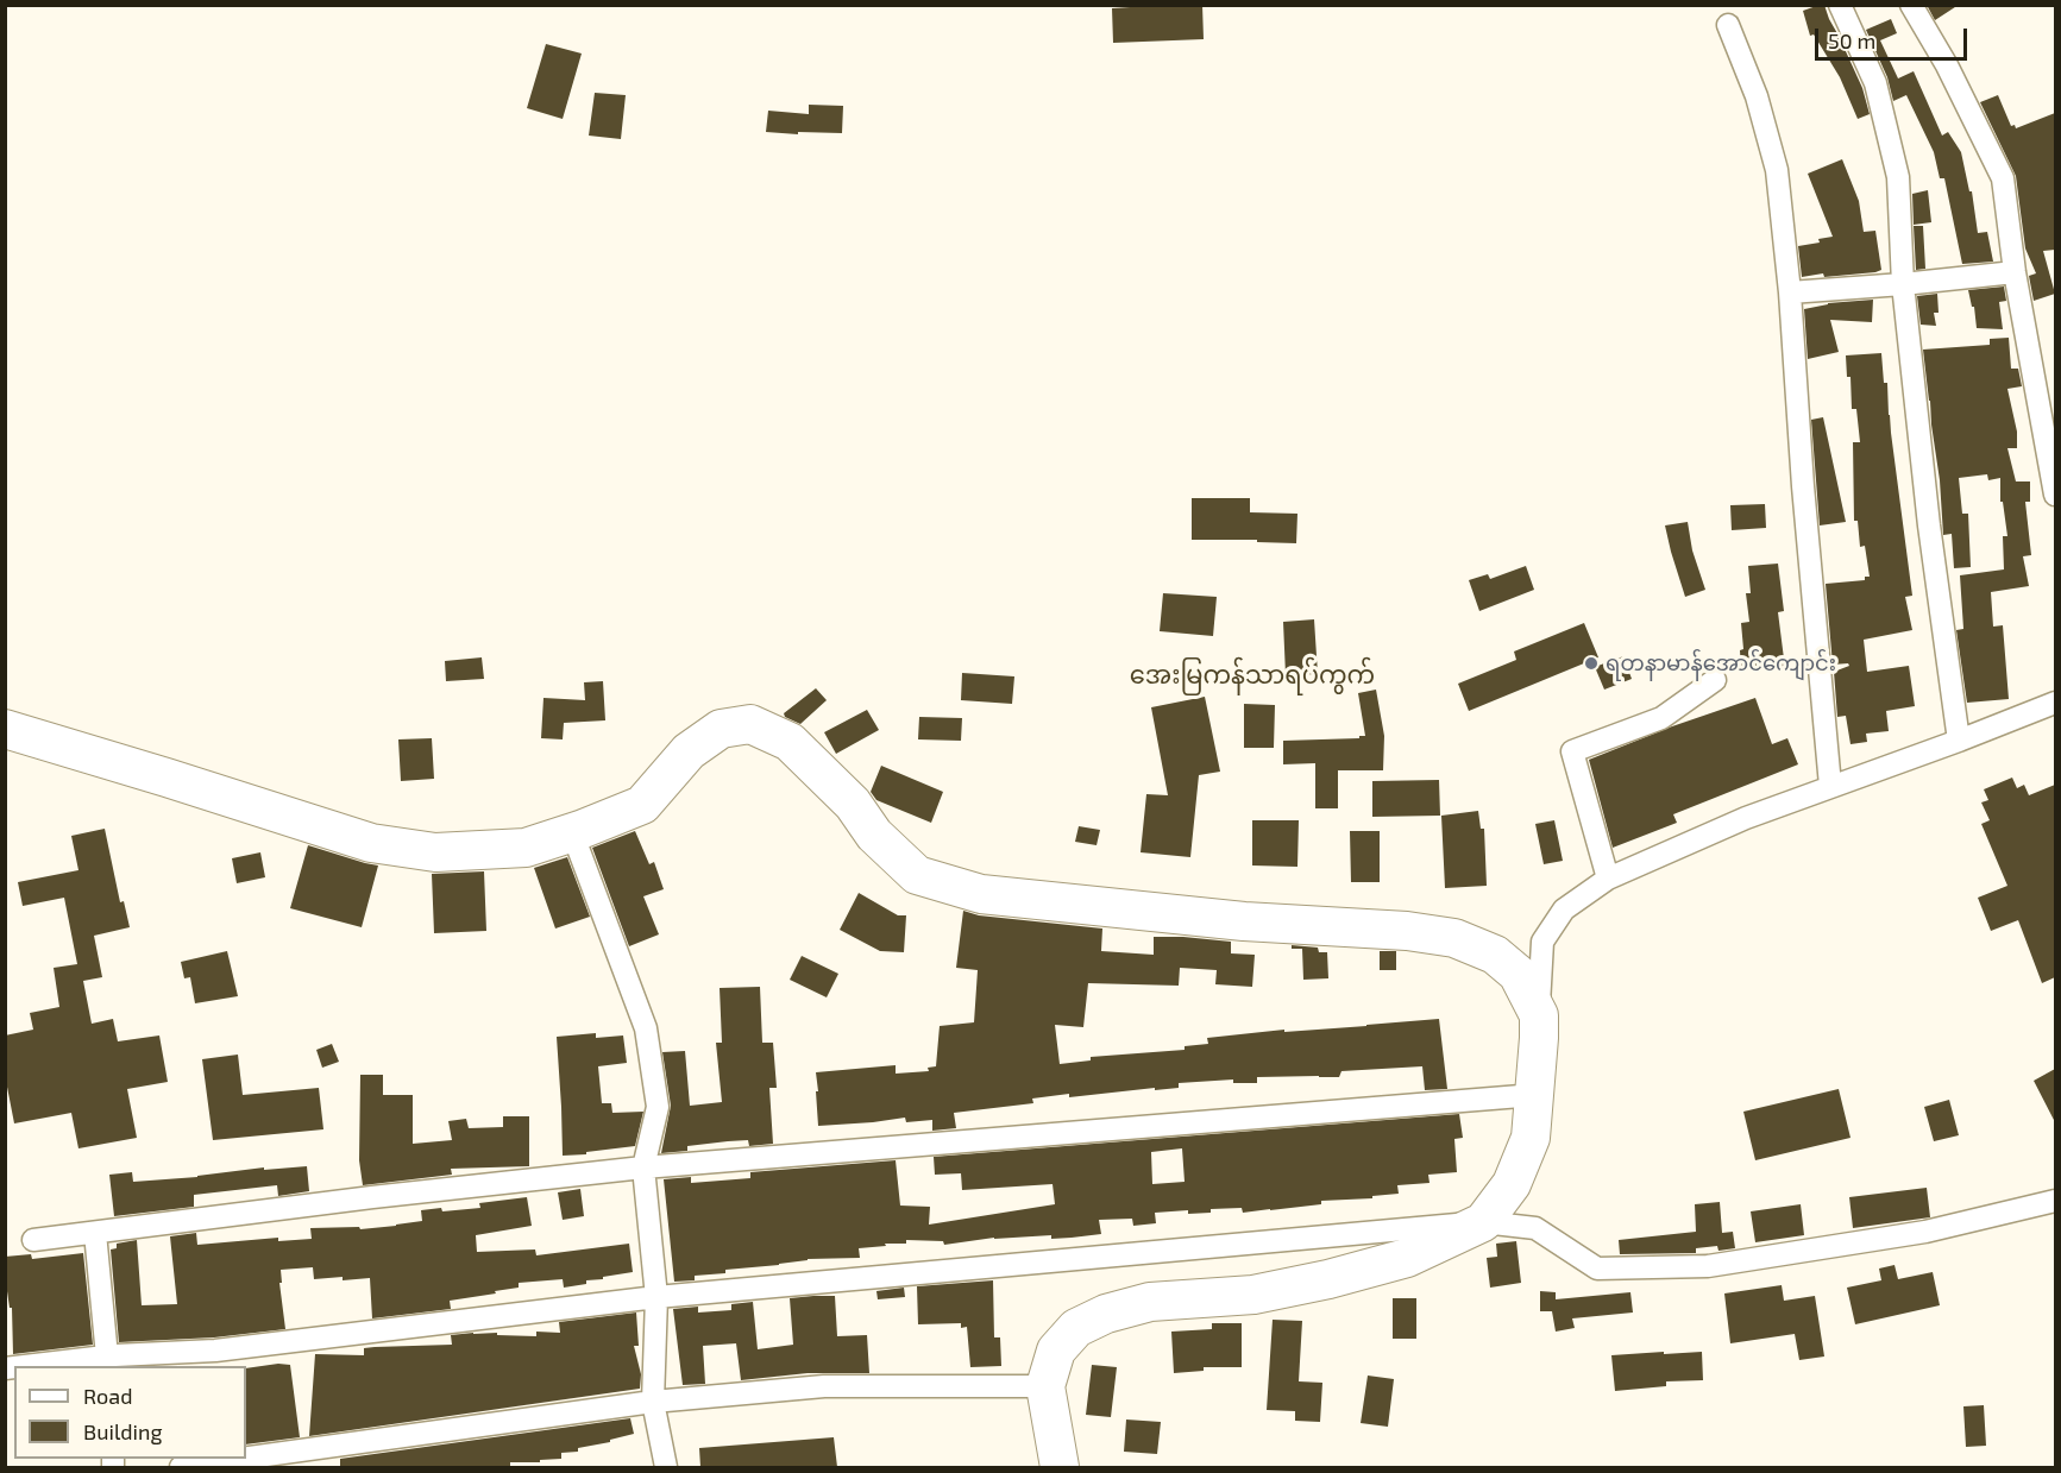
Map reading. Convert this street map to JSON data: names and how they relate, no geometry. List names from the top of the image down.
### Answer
{
  "districts": ["အေးမြကန်သာရပ်ကွက်"],
  "places": ["ရတနာမာန်အောင်ကျောင်း"],
  "legend": ["Road", "Building"],
  "scale_bar": "50 m"
}
